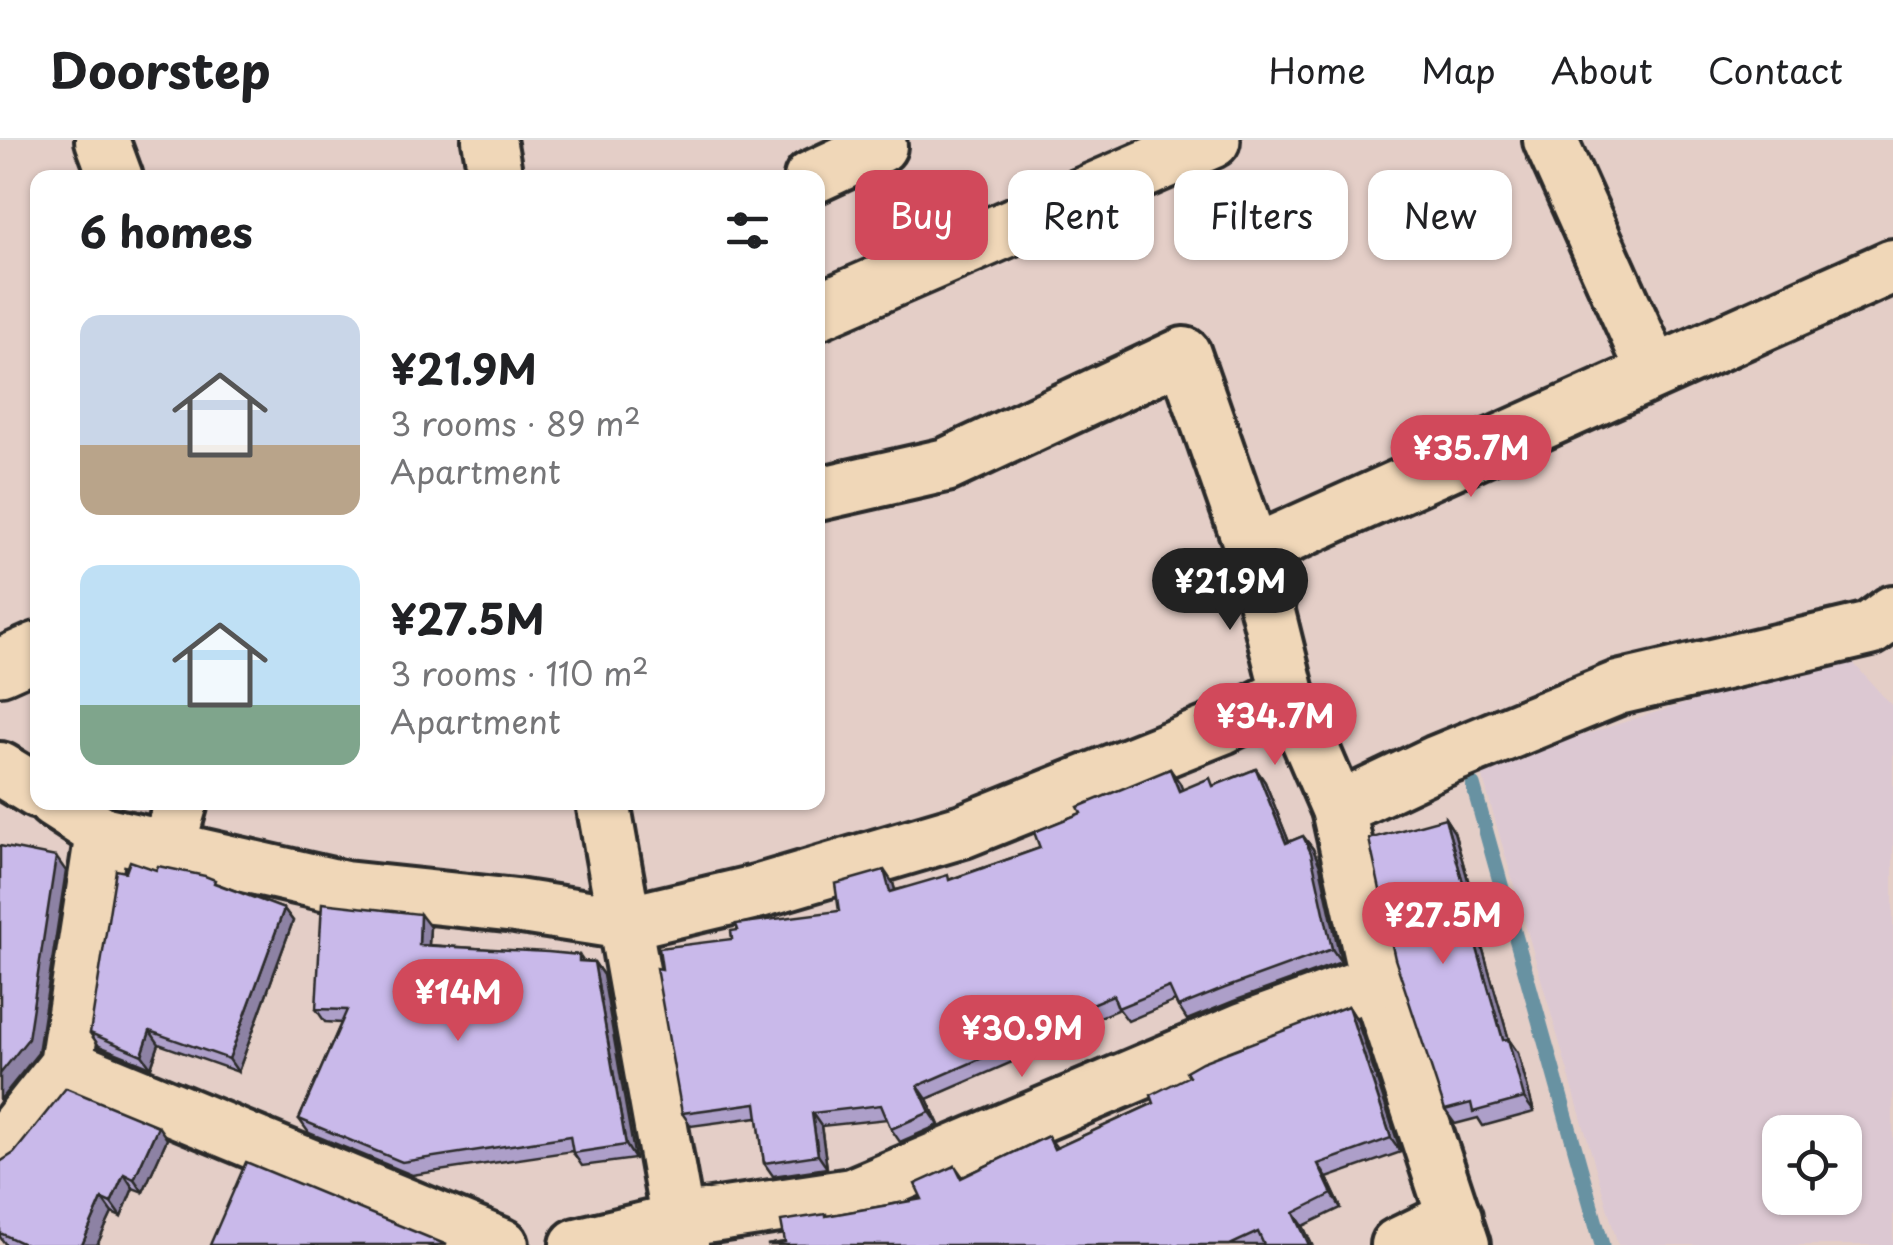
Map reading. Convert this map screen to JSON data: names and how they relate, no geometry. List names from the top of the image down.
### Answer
{
  "page": {
    "header": "Doorstep",
    "nav": [
      "Home",
      "Map",
      "About",
      "Contact"
    ],
    "chip": [
      "Buy",
      "Rent",
      "Filters",
      "New"
    ],
    "heading": "6 homes",
    "list": [
      {
        "name": "¥21.9M",
        "note": "3 rooms · 89 m² · Apartment"
      },
      {
        "name": "¥27.5M",
        "note": "3 rooms · 110 m² · Apartment"
      }
    ],
    "price": [
      "¥35.7M",
      "¥21.9M",
      "¥34.7M",
      "¥27.5M",
      "¥14M",
      "¥30.9M"
    ]
  }
}
